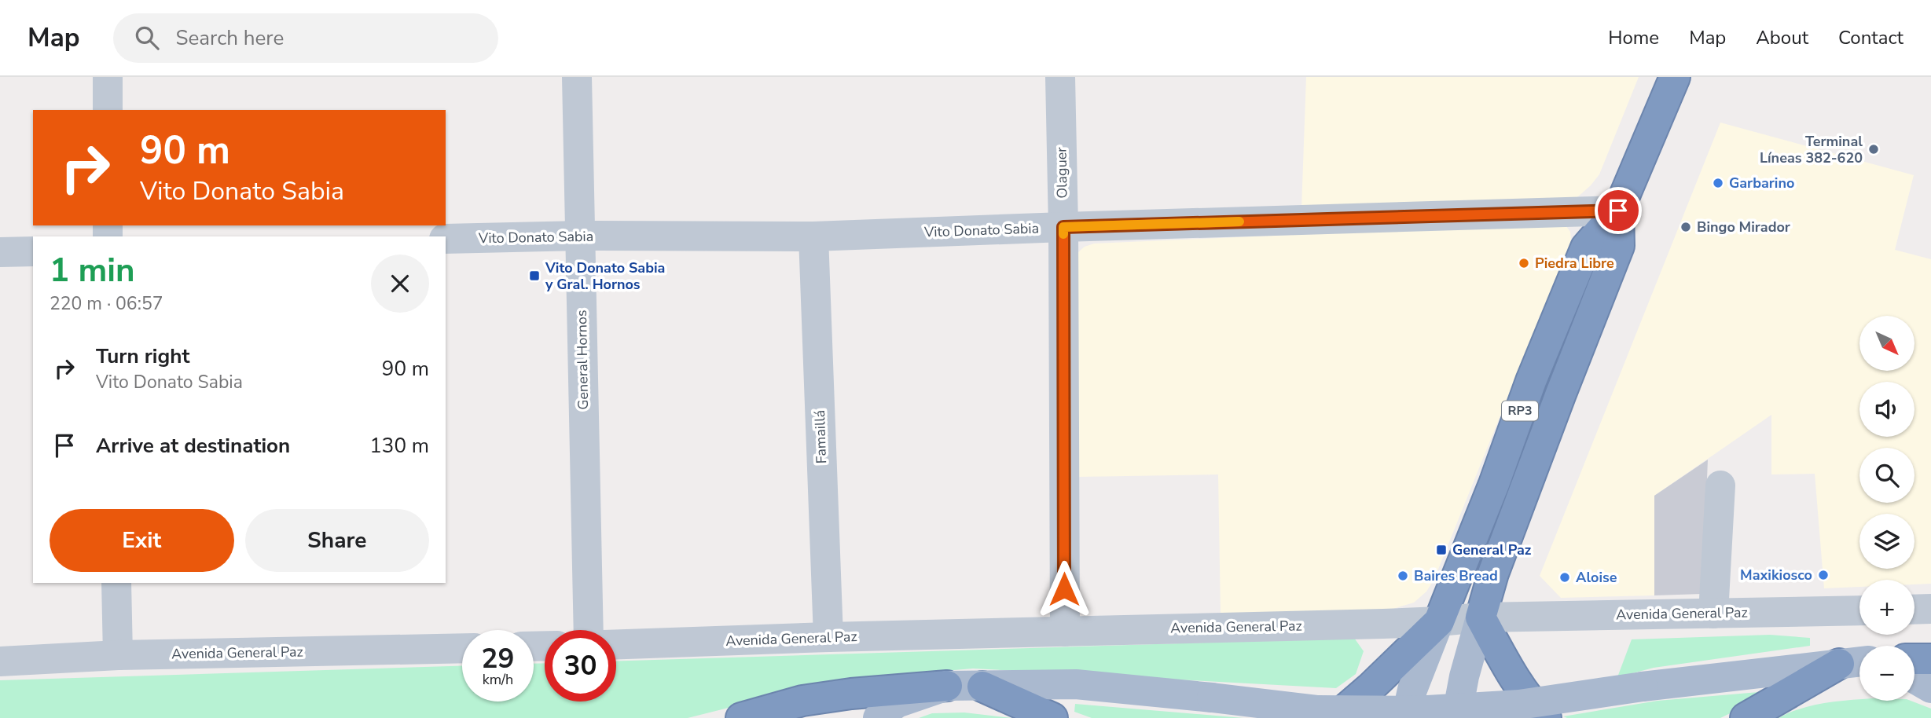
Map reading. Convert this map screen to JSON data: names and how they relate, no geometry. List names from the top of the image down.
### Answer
{
  "streets": {
    "highway": ["RP3"],
    "street": [
      "Olaguer",
      "Vito Donato Sabia",
      "General Hornos",
      "Famaillá",
      "Avenida General Paz"
    ]
  },
  "crossings": [
    ["Olaguer", "Vito Donato Sabia"],
    ["Olaguer", "Avenida General Paz"],
    ["Vito Donato Sabia", "General Hornos"],
    ["Vito Donato Sabia", "RP3"],
    ["Vito Donato Sabia", "Famaillá"],
    ["RP3", "Avenida General Paz"],
    ["Famaillá", "Avenida General Paz"]
  ],
  "places": {
    "other": [
      "Terminal Líneas 382-620",
      "Garbarino",
      "Bingo Mirador",
      "Piedra Libre",
      "Maxikiosco",
      "Baires Bread",
      "Aloise"
    ],
    "transit": ["Vito Donato Sabia y Gral. Hornos", "General Paz"]
  },
  "north": "bottom right",
  "page": {
    "header": "Map",
    "search": "Search here",
    "nav": [
      "Home",
      "Map",
      "About",
      "Contact"
    ],
    "turn": ["90 m", "Vito Donato Sabia"],
    "heading": ["1 min", "220 m · 06:57"],
    "map_buttons": ["+", "−"],
    "list": [
      {
        "name": "Turn right",
        "note": "Vito Donato Sabia",
        "value": "90 m"
      },
      {
        "name": "Arrive at destination",
        "value": "130 m"
      }
    ],
    "buttons": ["Exit", "Share"],
    "speed": "29 km/h",
    "limit": "30"
  }
}
